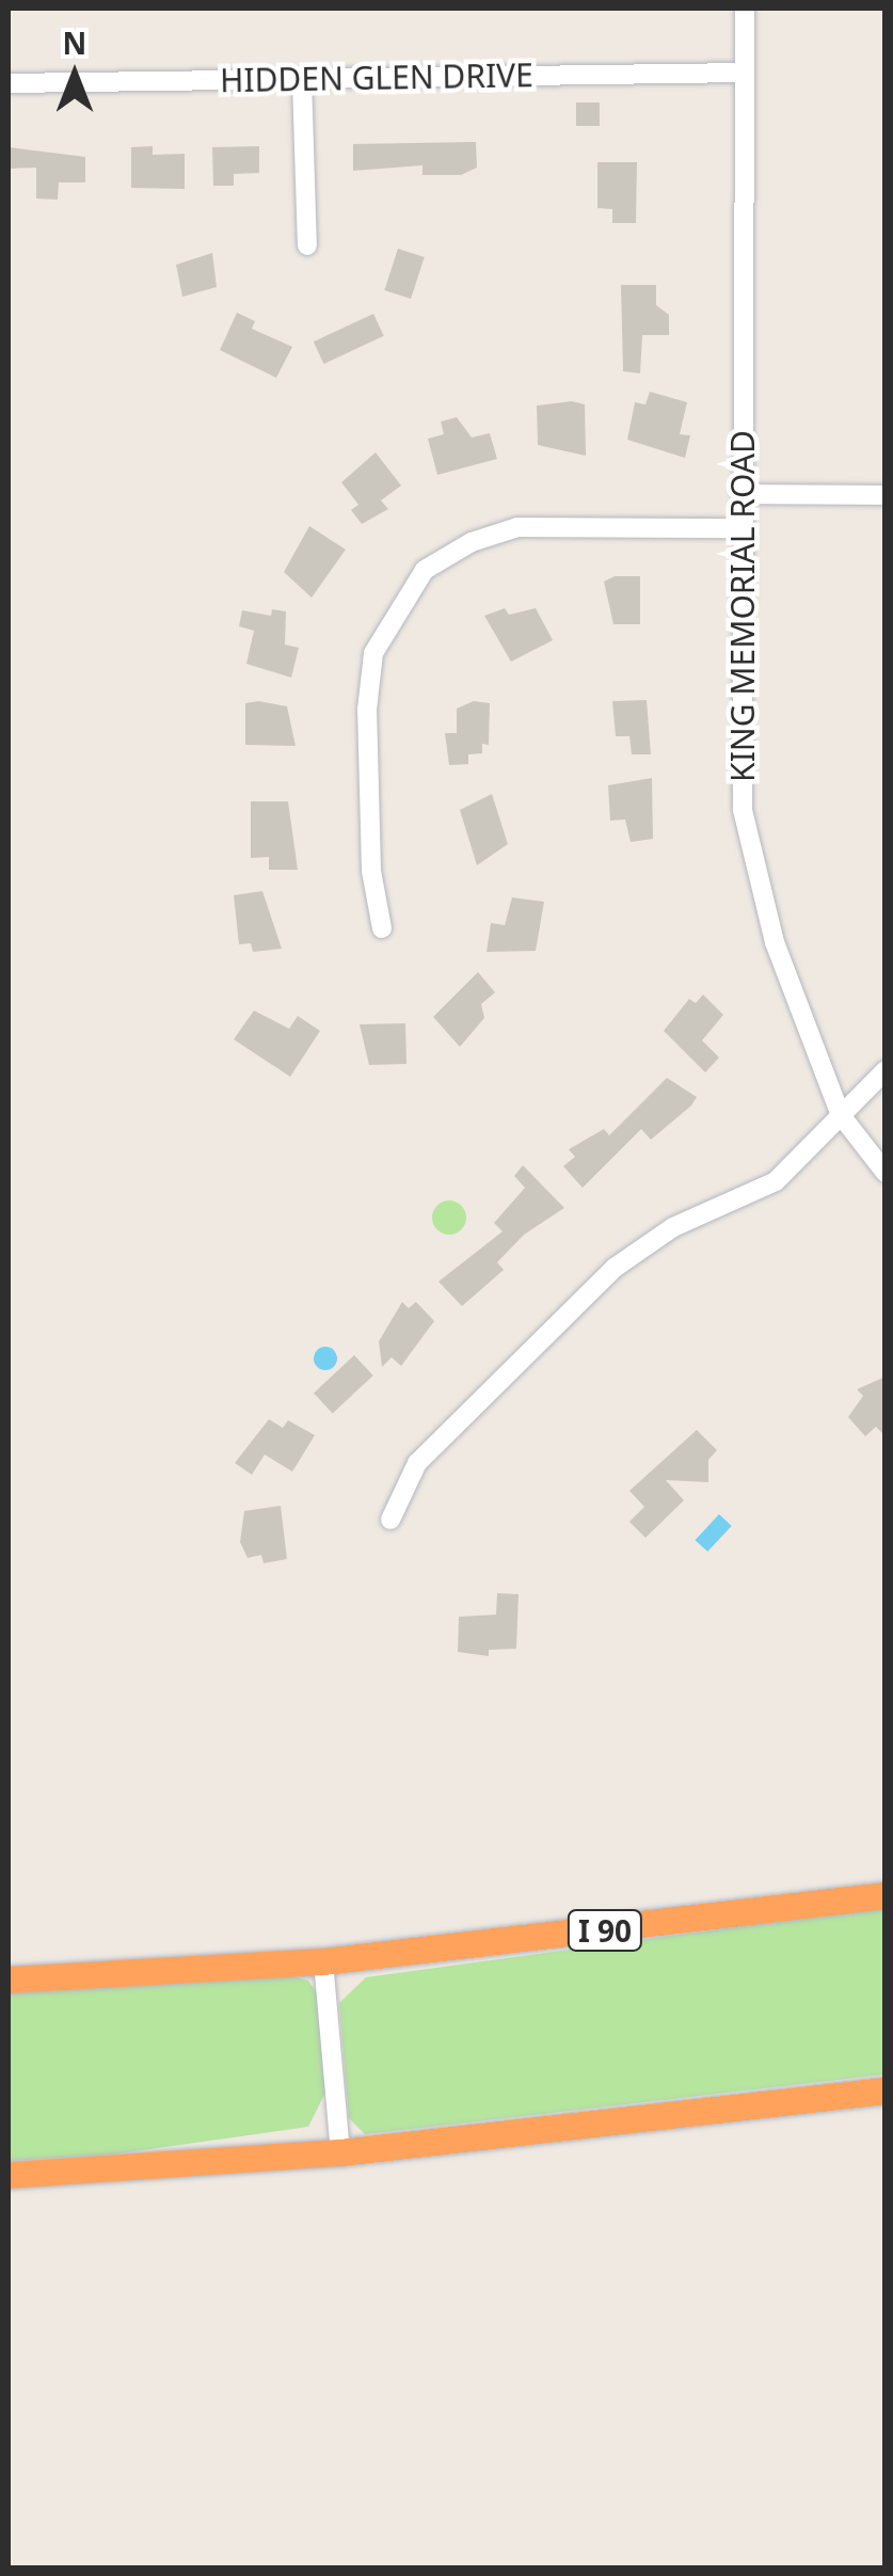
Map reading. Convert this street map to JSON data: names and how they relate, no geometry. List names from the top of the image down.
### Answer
{
  "streets": {
    "highway": ["I 90"],
    "street": ["HIDDEN GLEN DRIVE", "KING MEMORIAL ROAD"]
  },
  "crossings": [
    ["HIDDEN GLEN DRIVE", "KING MEMORIAL ROAD"]
  ],
  "north": "top"
}
